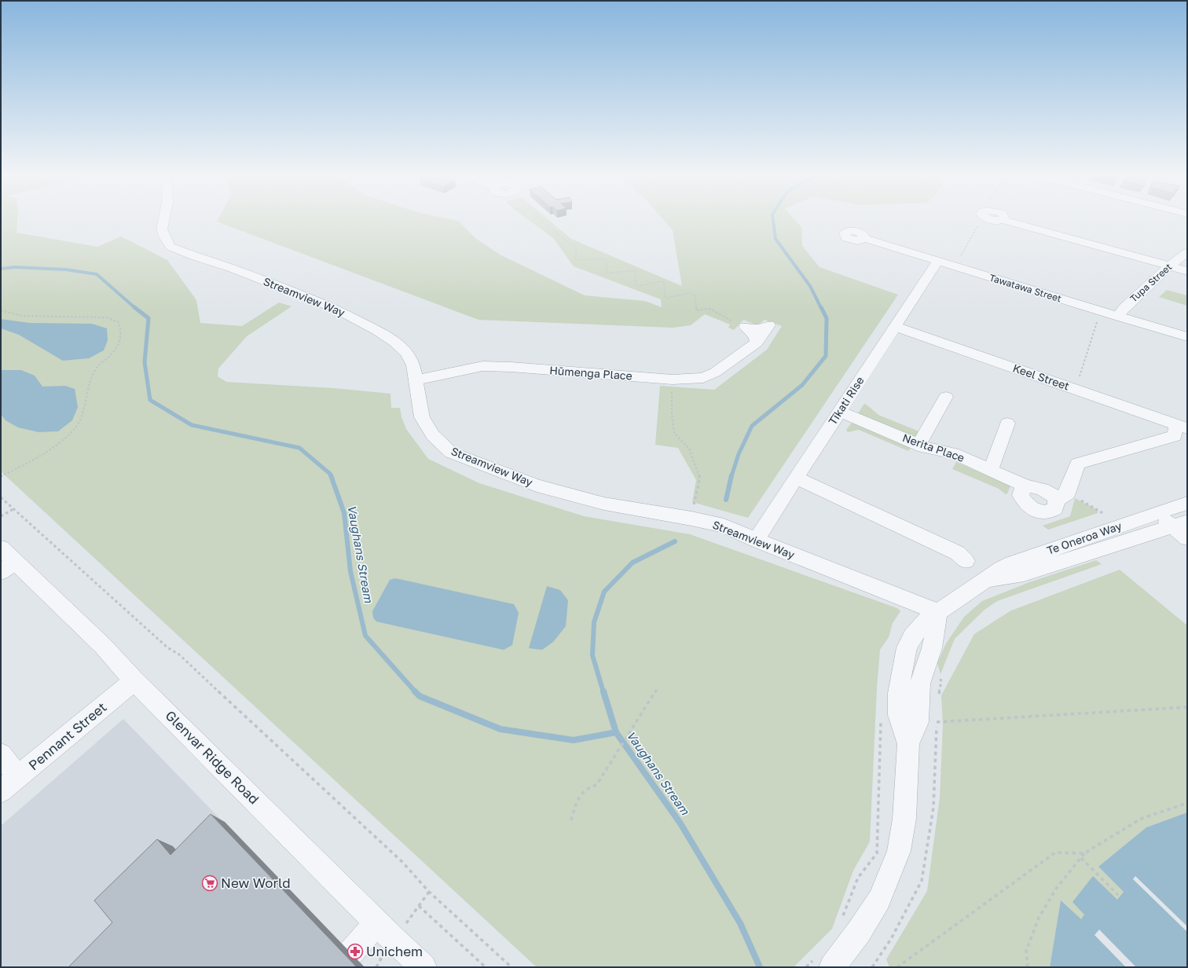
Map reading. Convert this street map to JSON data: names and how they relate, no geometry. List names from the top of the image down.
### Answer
{
  "streets": {
    "street": [
      "Tupa Street",
      "Tawatawa Street",
      "Streamview Way",
      "Hūmenga Place",
      "Keel Street",
      "Tīkati Rise",
      "Nerita Place",
      "Te Oneroa Way",
      "Pennant Street",
      "Glenvar Ridge Road"
    ]
  },
  "crossings": [
    ["Tupa Street", "Tawatawa Street"],
    ["Tawatawa Street", "Tīkati Rise"],
    ["Streamview Way", "Hūmenga Place"],
    ["Streamview Way", "Tīkati Rise"],
    ["Streamview Way", "Te Oneroa Way"],
    ["Keel Street", "Tīkati Rise"],
    ["Tīkati Rise", "Nerita Place"],
    ["Pennant Street", "Glenvar Ridge Road"]
  ],
  "water": ["Vaughans Stream"],
  "places": {
    "supermarket": ["New World"],
    "pharmacy": ["Unichem"]
  }
}
